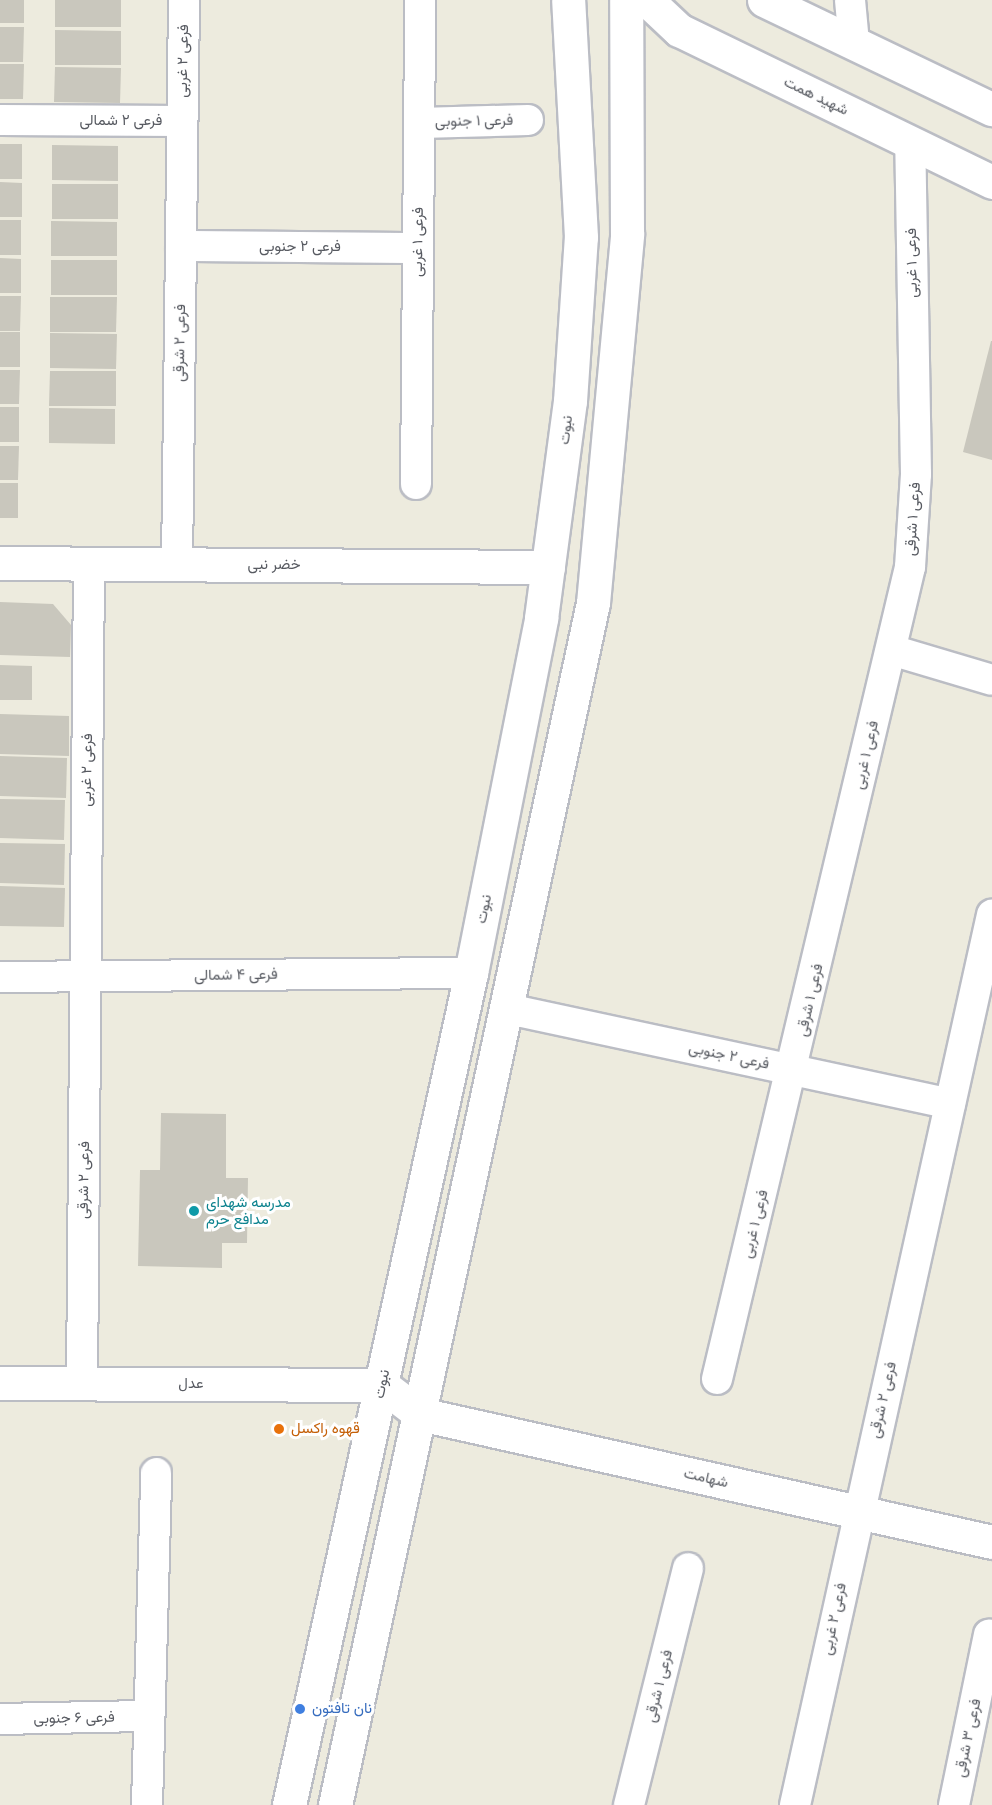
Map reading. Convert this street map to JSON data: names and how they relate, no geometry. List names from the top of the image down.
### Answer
{
  "streets": {
    "main road": [
      "شهید همت",
      "نبوت",
      "خضر نبی",
      "عدل",
      "شهامت"
    ],
    "street": [
      "فرعی ۲ غربی",
      "فرعی ۲ شمالی",
      "فرعی ۱ جنوبی",
      "فرعی ۱ غربی",
      "فرعی ۲ جنوبی",
      "فرعی ۲ شرقی",
      "فرعی ۱ شرقی",
      "فرعی ۴ شمالی",
      "فرعی ۶ جنوبی",
      "فرعی ۳ شرقی"
    ]
  },
  "crossings": [
    ["فرعی ۲ غربی", "فرعی ۲ شمالی"],
    ["فرعی ۲ غربی", "فرعی ۲ شرقی"],
    ["فرعی ۲ غربی", "خضر نبی"],
    ["فرعی ۲ غربی", "فرعی ۴ شمالی"],
    ["فرعی ۲ غربی", "شهامت"],
    ["شهید همت", "فرعی ۱ غربی"],
    ["فرعی ۲ شمالی", "فرعی ۲ شرقی"],
    ["فرعی ۱ جنوبی", "فرعی ۱ غربی"],
    ["فرعی ۱ غربی", "فرعی ۲ جنوبی"],
    ["فرعی ۱ غربی", "فرعی ۱ شرقی"],
    ["فرعی ۲ جنوبی", "فرعی ۲ شرقی"],
    ["فرعی ۲ جنوبی", "فرعی ۱ شرقی"],
    ["فرعی ۲ شرقی", "خضر نبی"],
    ["فرعی ۲ شرقی", "فرعی ۴ شمالی"],
    ["فرعی ۲ شرقی", "عدل"],
    ["فرعی ۲ شرقی", "شهامت"],
    ["نبوت", "خضر نبی"],
    ["نبوت", "فرعی ۴ شمالی"],
    ["نبوت", "عدل"]
  ],
  "places": ["مدرسه شهدای مدافع حرم", "قهوه راکسل", "نان تافتون"]
}
